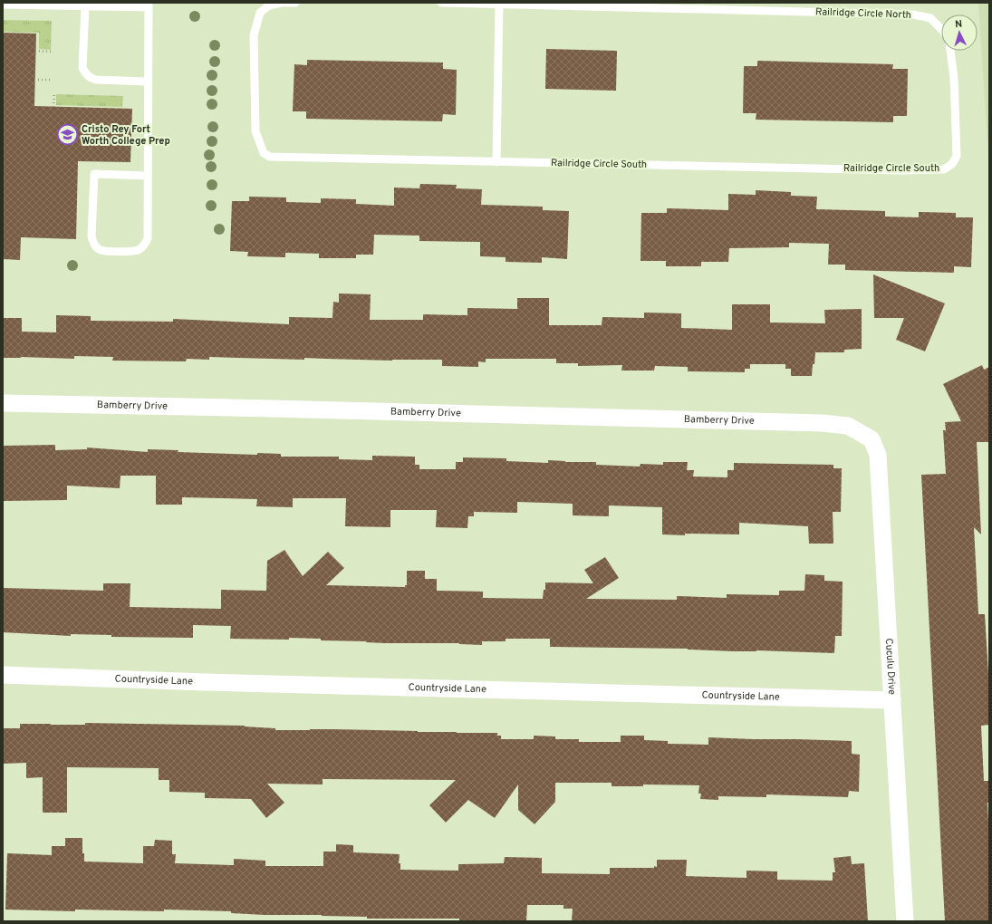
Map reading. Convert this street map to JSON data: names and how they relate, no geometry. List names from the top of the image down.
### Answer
{
  "streets": {
    "street": ["Bamberry Drive", "Cuculu Drive", "Countryside Lane"],
    "lane": ["Railridge Circle North", "Railridge Circle South"]
  },
  "crossings": [
    ["Bamberry Drive", "Cuculu Drive"],
    ["Cuculu Drive", "Countryside Lane"]
  ],
  "places": {
    "school or university": ["Cristo Rey Fort Worth College Prep"]
  },
  "north": "top"
}
